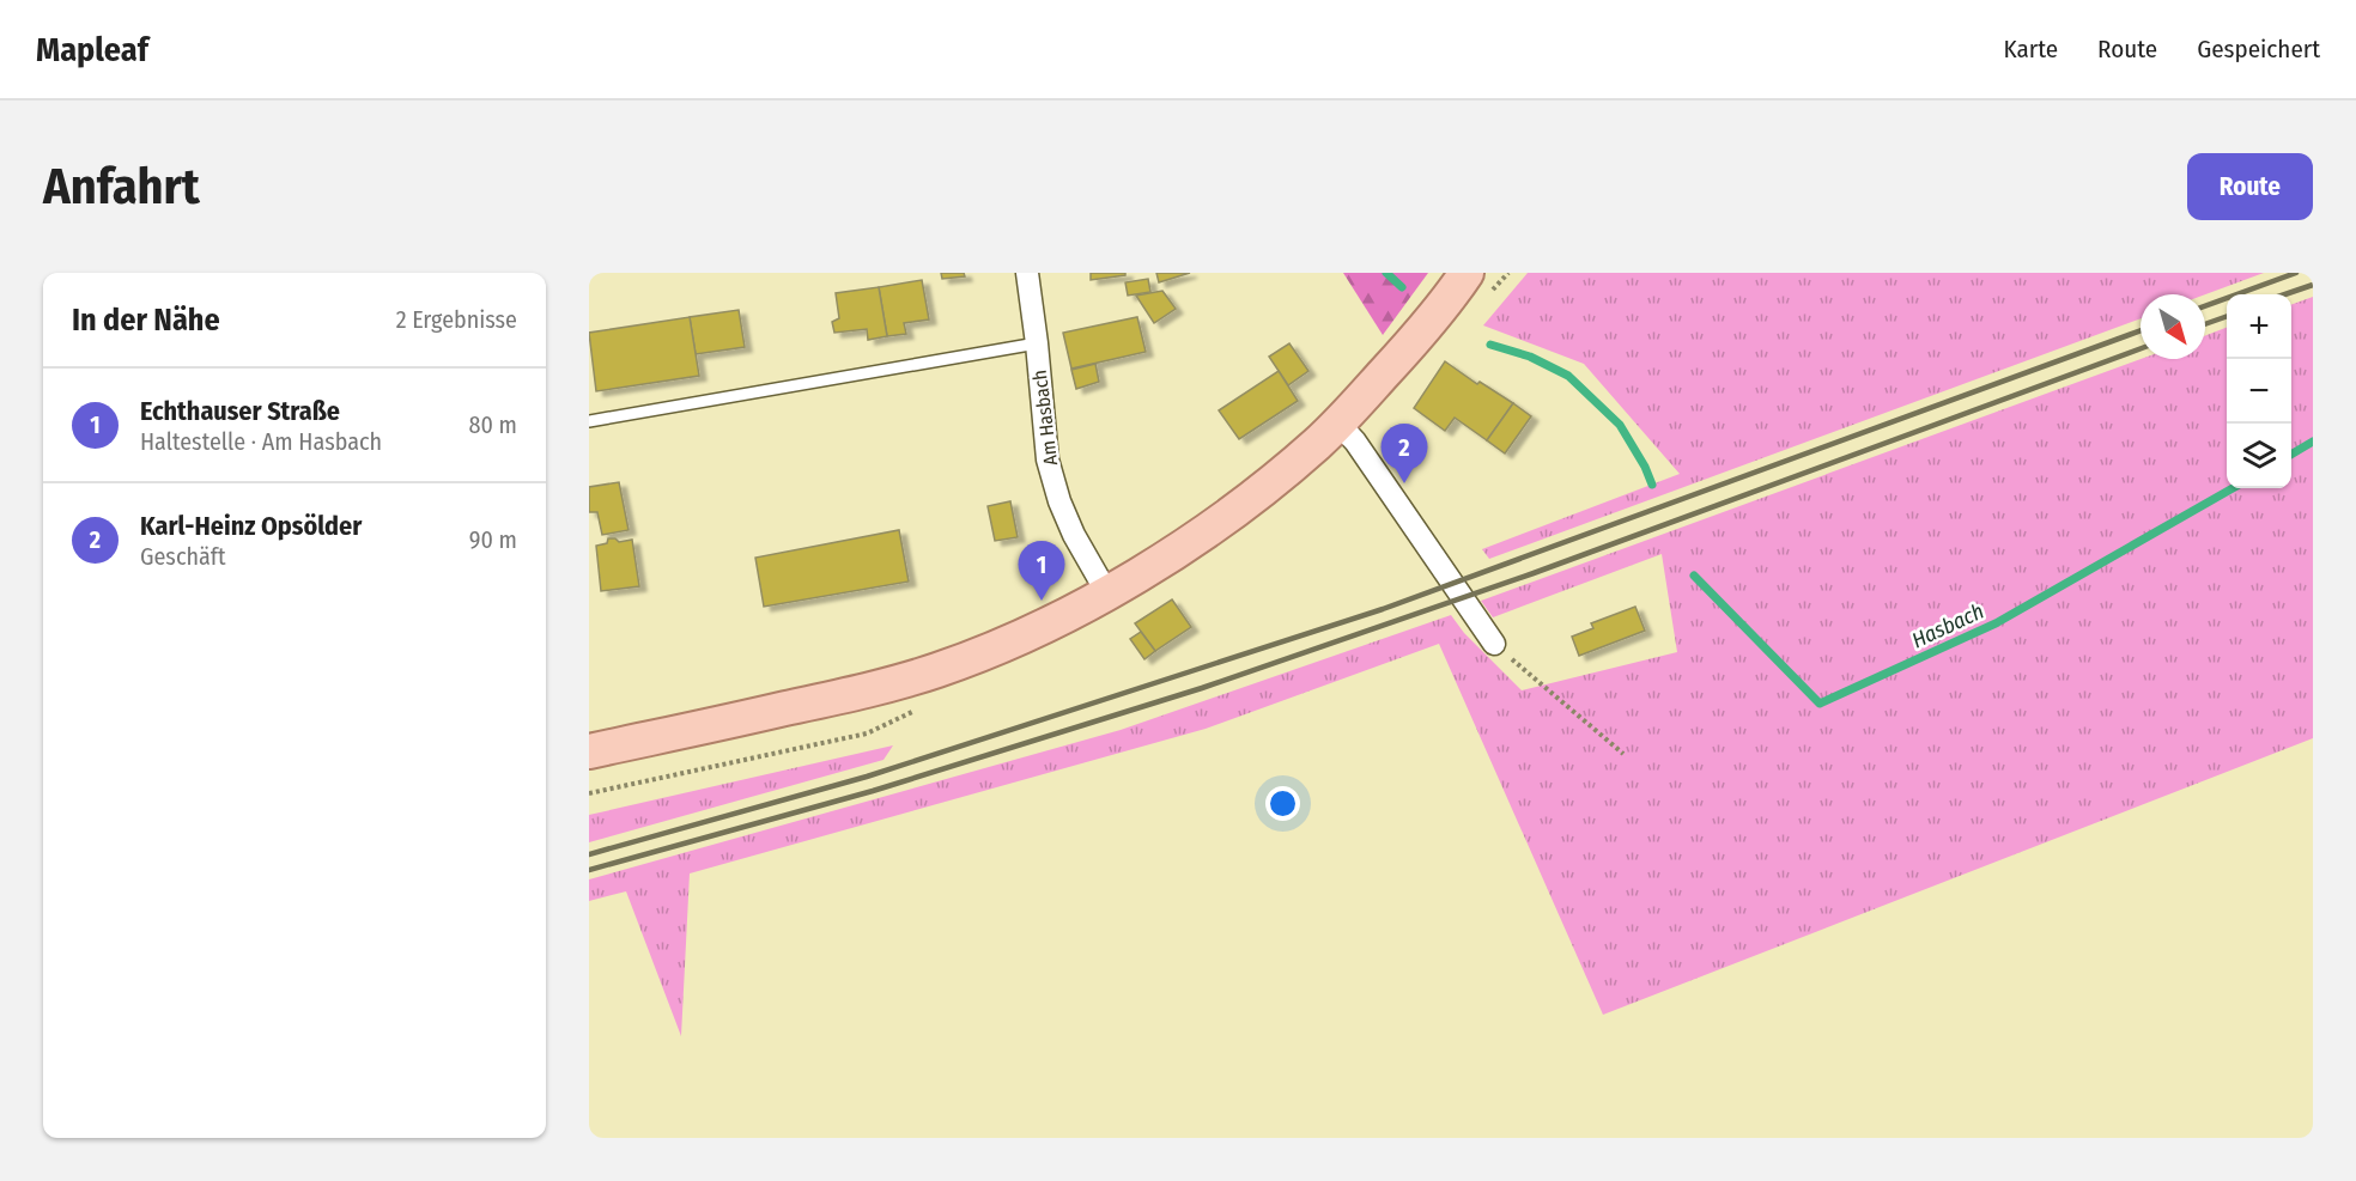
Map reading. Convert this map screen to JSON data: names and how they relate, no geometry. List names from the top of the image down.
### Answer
{
  "streets": {
    "street": ["Am Hasbach"]
  },
  "water": ["Hasbach"],
  "north": "bottom right",
  "page": {
    "header": "Mapleaf",
    "nav": ["Karte", "Route", "Gespeichert"],
    "buttons": "Route",
    "title": "Anfahrt",
    "heading": ["In der Nähe", "2 Ergebnisse"],
    "map_buttons": ["+", "−"],
    "list": [
      {
        "mark": "1",
        "name": "Echthauser Straße",
        "note": "Haltestelle · Am Hasbach",
        "value": "80 m"
      },
      {
        "mark": "2",
        "name": "Karl-Heinz Opsölder",
        "note": "Geschäft",
        "value": "90 m"
      }
    ],
    "pins": ["2", "1"]
  }
}
